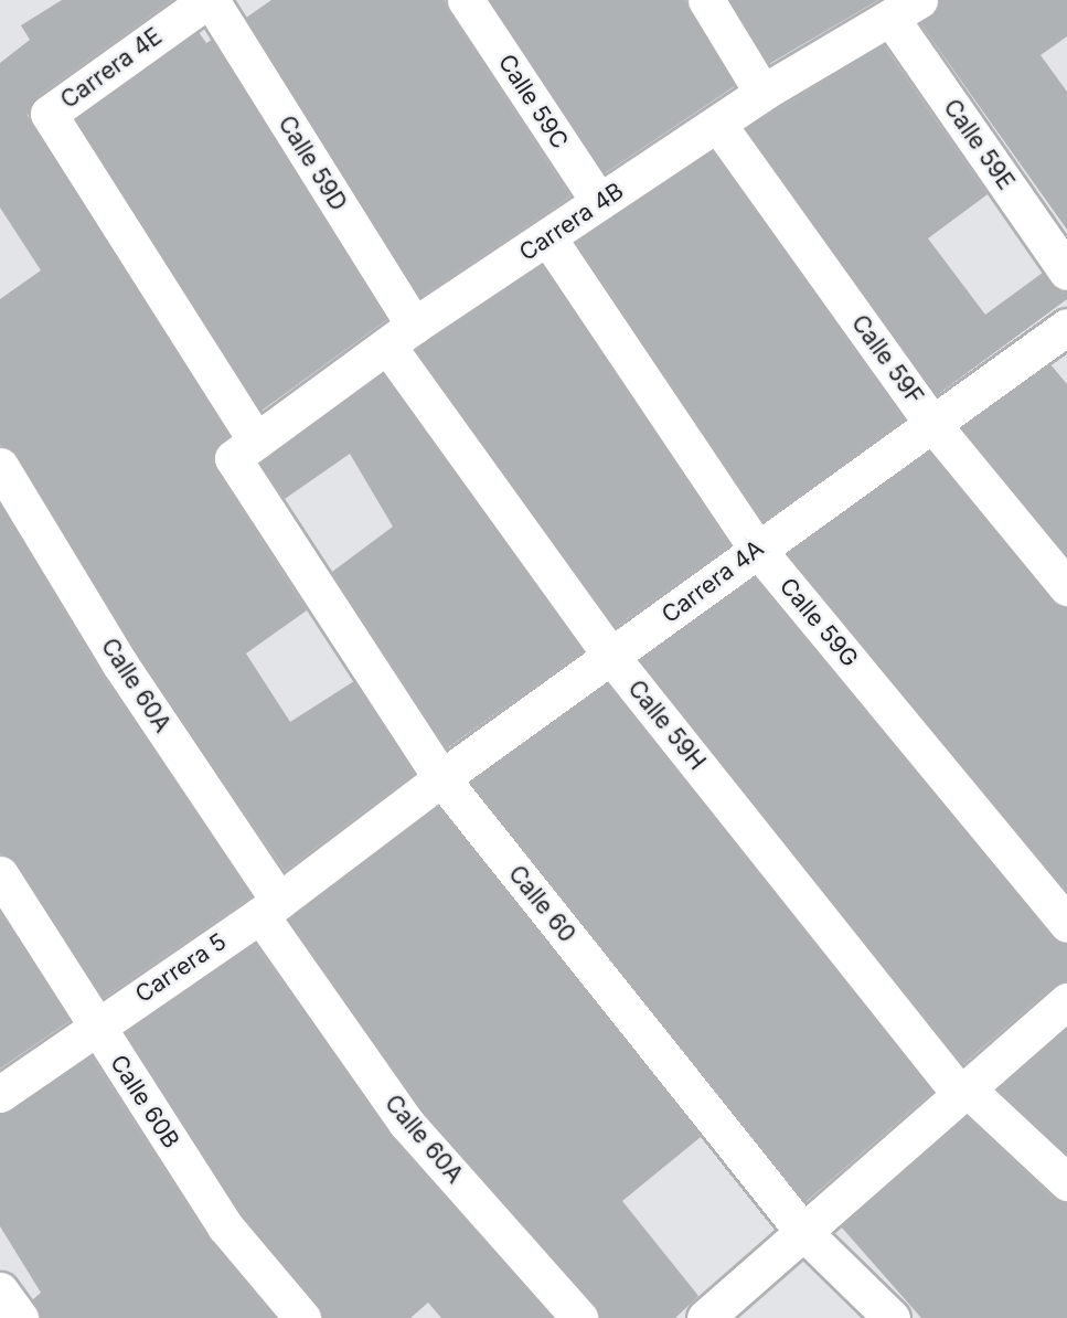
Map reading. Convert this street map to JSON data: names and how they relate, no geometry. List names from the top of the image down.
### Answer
{
  "streets": {
    "street": [
      "Carrera 4E",
      "Calle 59C",
      "Calle 59E",
      "Calle 59D",
      "Carrera 4B",
      "Calle 59F",
      "Carrera 4A",
      "Calle 59G",
      "Calle 60A",
      "Calle 59H",
      "Calle 60",
      "Carrera 5",
      "Calle 60B"
    ]
  },
  "crossings": [
    ["Carrera 4E", "Calle 59D"],
    ["Carrera 4E", "Calle 60"],
    ["Calle 59C", "Carrera 4B"],
    ["Calle 59E", "Carrera 4B"],
    ["Calle 59D", "Carrera 4B"],
    ["Calle 59D", "Calle 59H"],
    ["Carrera 4B", "Calle 59F"],
    ["Carrera 4B", "Calle 59G"],
    ["Carrera 4B", "Calle 59H"],
    ["Carrera 4B", "Calle 60"],
    ["Calle 59F", "Carrera 4A"],
    ["Carrera 4A", "Calle 59G"],
    ["Carrera 4A", "Calle 59H"],
    ["Carrera 4A", "Calle 60"],
    ["Carrera 4A", "Carrera 5"],
    ["Calle 60A", "Carrera 5"],
    ["Carrera 5", "Calle 60B"]
  ]
}
